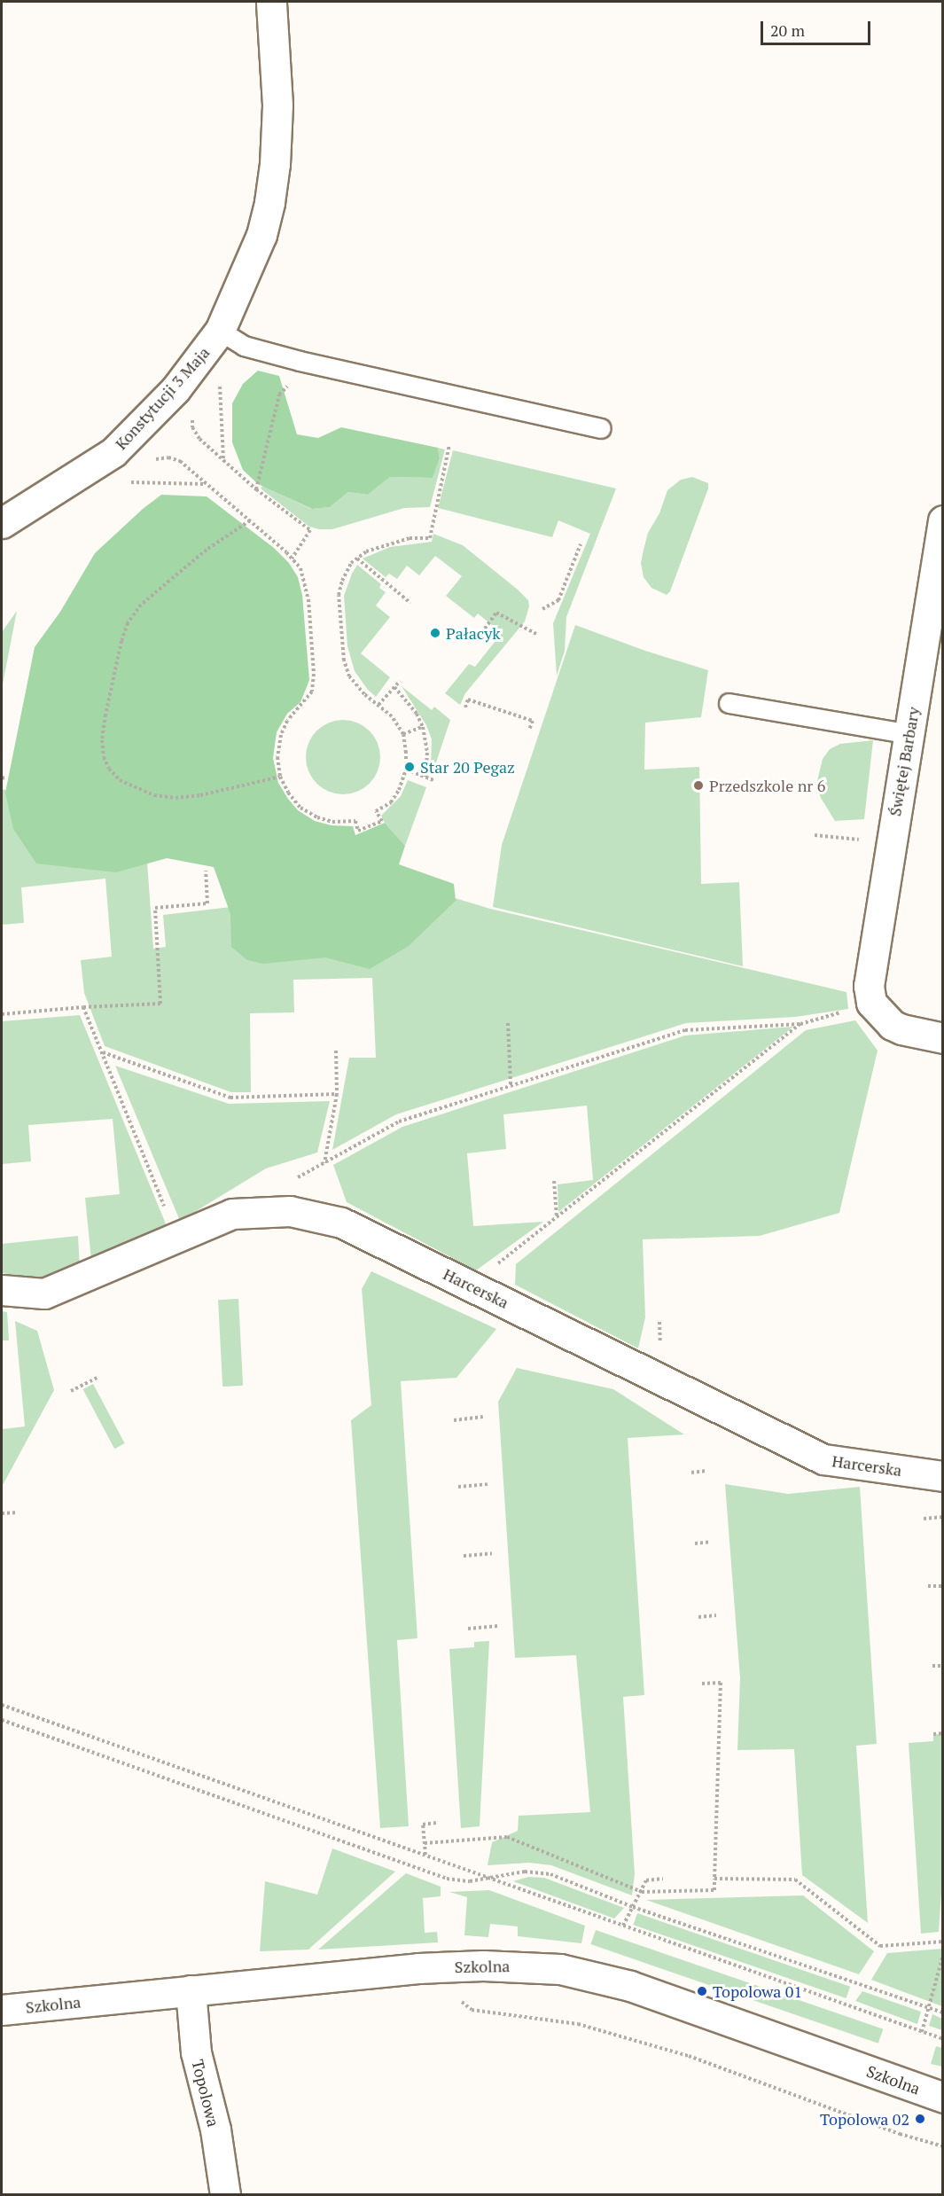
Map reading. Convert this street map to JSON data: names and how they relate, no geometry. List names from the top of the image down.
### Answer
{
  "streets": {
    "street": [
      "Konstytucji 3 Maja",
      "Świętej Barbary",
      "Harcerska",
      "Szkolna",
      "Topolowa"
    ]
  },
  "crossings": [
    ["Szkolna", "Topolowa"]
  ],
  "places": [
    "Pałacyk",
    "Star 20 Pegaz",
    "Przedszkole nr 6",
    "Topolowa 01",
    "Topolowa 02"
  ],
  "scale_bar": "20 m"
}
